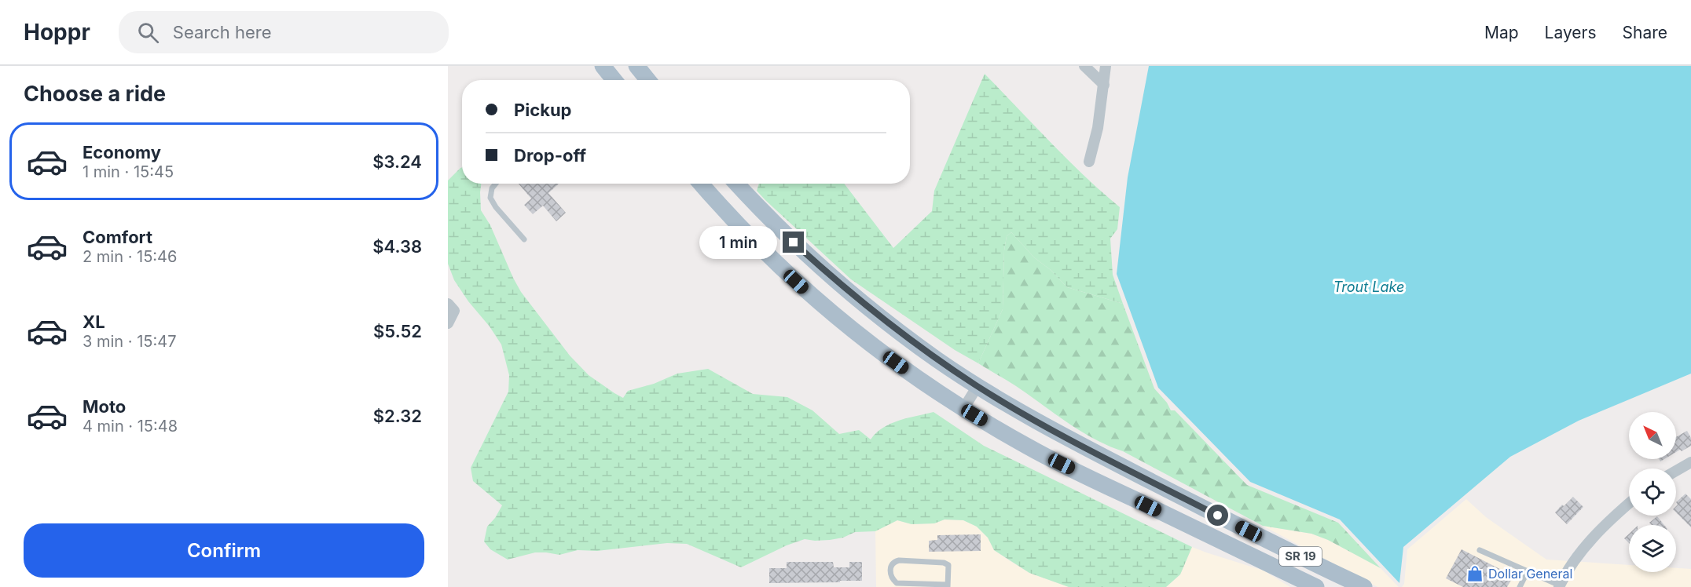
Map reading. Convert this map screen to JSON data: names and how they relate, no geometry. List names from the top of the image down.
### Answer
{
  "streets": {
    "main road": ["SR 19"]
  },
  "water": ["Trout Lake"],
  "places": {
    "shop": ["Dollar General"]
  },
  "north": "top left",
  "page": {
    "header": "Hoppr",
    "search": "Search here",
    "nav": ["Map", "Layers", "Share"],
    "heading": "Choose a ride",
    "banner": ["Pickup", "Drop-off"],
    "list": [
      {
        "name": "Economy",
        "note": "1 min · 15:45",
        "value": "$3.24"
      },
      {
        "name": "Comfort",
        "note": "2 min · 15:46",
        "value": "$4.38"
      },
      {
        "name": "XL",
        "note": "3 min · 15:47",
        "value": "$5.52"
      },
      {
        "name": "Moto",
        "note": "4 min · 15:48",
        "value": "$2.32"
      }
    ],
    "bubble": "1 min",
    "buttons": "Confirm"
  }
}
